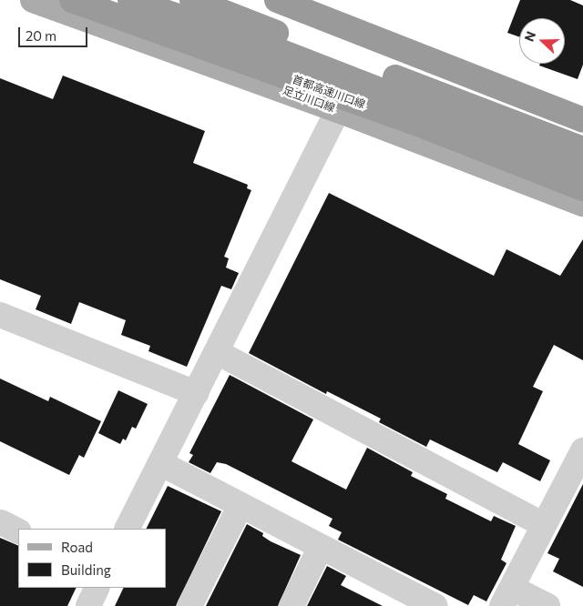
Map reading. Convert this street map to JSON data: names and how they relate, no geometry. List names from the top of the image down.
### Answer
{
  "streets": {
    "highway": ["首都高速川口線"],
    "main road": ["足立川口線"]
  },
  "legend": ["Road", "Building"],
  "scale_bar": "20 m",
  "north": "left"
}
